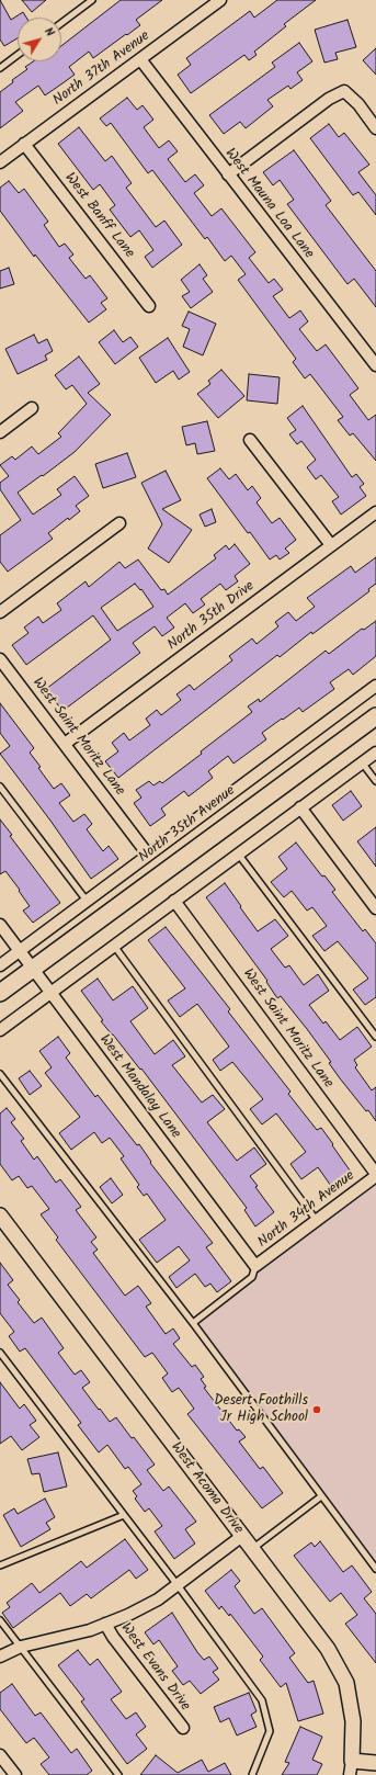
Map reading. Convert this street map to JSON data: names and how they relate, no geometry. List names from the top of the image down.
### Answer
{
  "streets": {
    "main road": ["North 35th Avenue"],
    "street": [
      "North 37th Avenue",
      "West Mauna Loa Lane",
      "West Banff Lane",
      "North 35th Drive",
      "West Saint Moritz Lane",
      "West Mandalay Lane",
      "North 34th Avenue",
      "West Acoma Drive",
      "West Evans Drive"
    ]
  },
  "crossings": [
    ["North 37th Avenue", "West Mauna Loa Lane"],
    ["North 37th Avenue", "West Banff Lane"],
    ["North 35th Drive", "West Saint Moritz Lane"],
    ["West Saint Moritz Lane", "North 35th Avenue"],
    ["West Saint Moritz Lane", "North 34th Avenue"],
    ["North 35th Avenue", "West Mandalay Lane"],
    ["West Mandalay Lane", "North 34th Avenue"]
  ],
  "places": ["Desert Foothills Jr High School"],
  "north": "top right"
}
